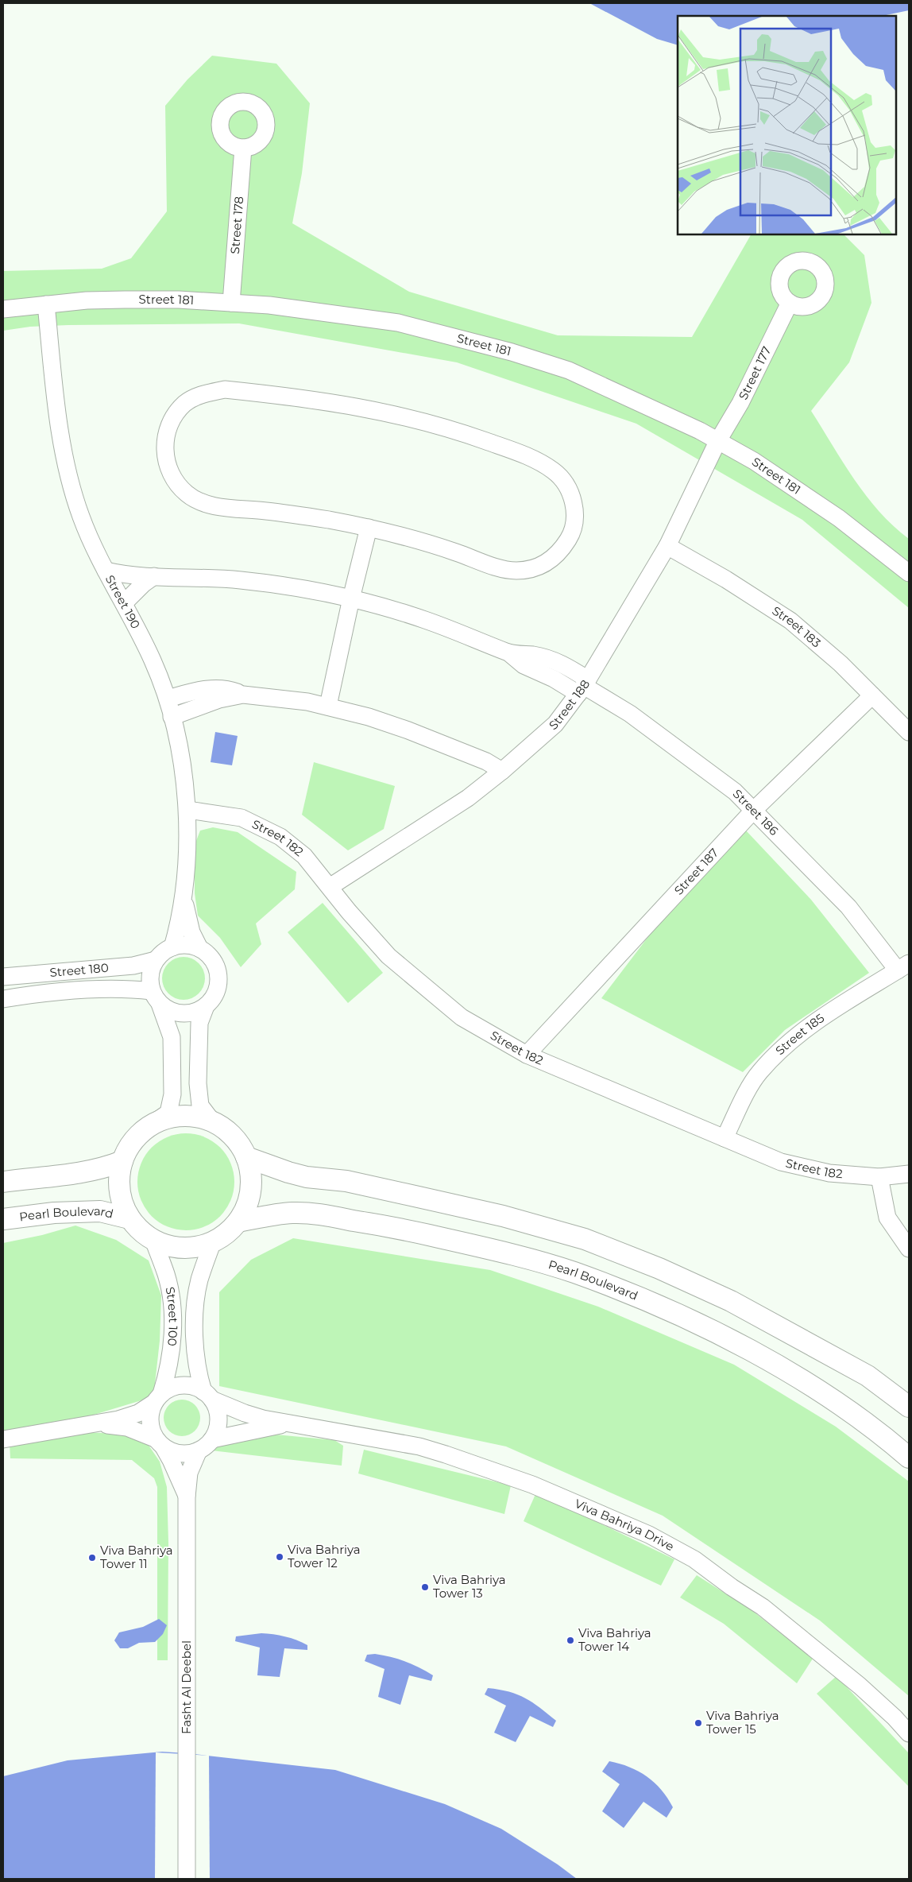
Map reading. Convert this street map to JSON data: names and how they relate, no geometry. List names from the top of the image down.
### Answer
{
  "streets": {
    "main road": ["Pearl Boulevard"],
    "street": [
      "Street 178",
      "Street 181",
      "Street 177",
      "Street 190",
      "Street 183",
      "Street 188",
      "Street 186",
      "Street 182",
      "Street 187",
      "Street 180",
      "Street 185",
      "Street 100",
      "Viva Bahriya Drive",
      "Fasht Al Deebel"
    ]
  },
  "crossings": [
    ["Street 178", "Street 181"],
    ["Street 181", "Street 177"],
    ["Street 181", "Street 190"],
    ["Street 181", "Street 188"],
    ["Street 177", "Street 188"],
    ["Street 190", "Street 186"],
    ["Street 190", "Street 182"],
    ["Street 190", "Street 180"],
    ["Street 183", "Street 188"],
    ["Street 183", "Street 187"],
    ["Street 188", "Street 186"],
    ["Street 188", "Street 182"],
    ["Street 186", "Street 187"],
    ["Street 186", "Street 185"],
    ["Street 182", "Street 187"],
    ["Street 182", "Street 185"],
    ["Pearl Boulevard", "Street 100"],
    ["Street 100", "Viva Bahriya Drive"],
    ["Street 100", "Fasht Al Deebel"],
    ["Viva Bahriya Drive", "Fasht Al Deebel"]
  ],
  "places": [
    "Viva Bahriya Tower 12",
    "Viva Bahriya Tower 11",
    "Viva Bahriya Tower 13",
    "Viva Bahriya Tower 14",
    "Viva Bahriya Tower 15"
  ]
}
